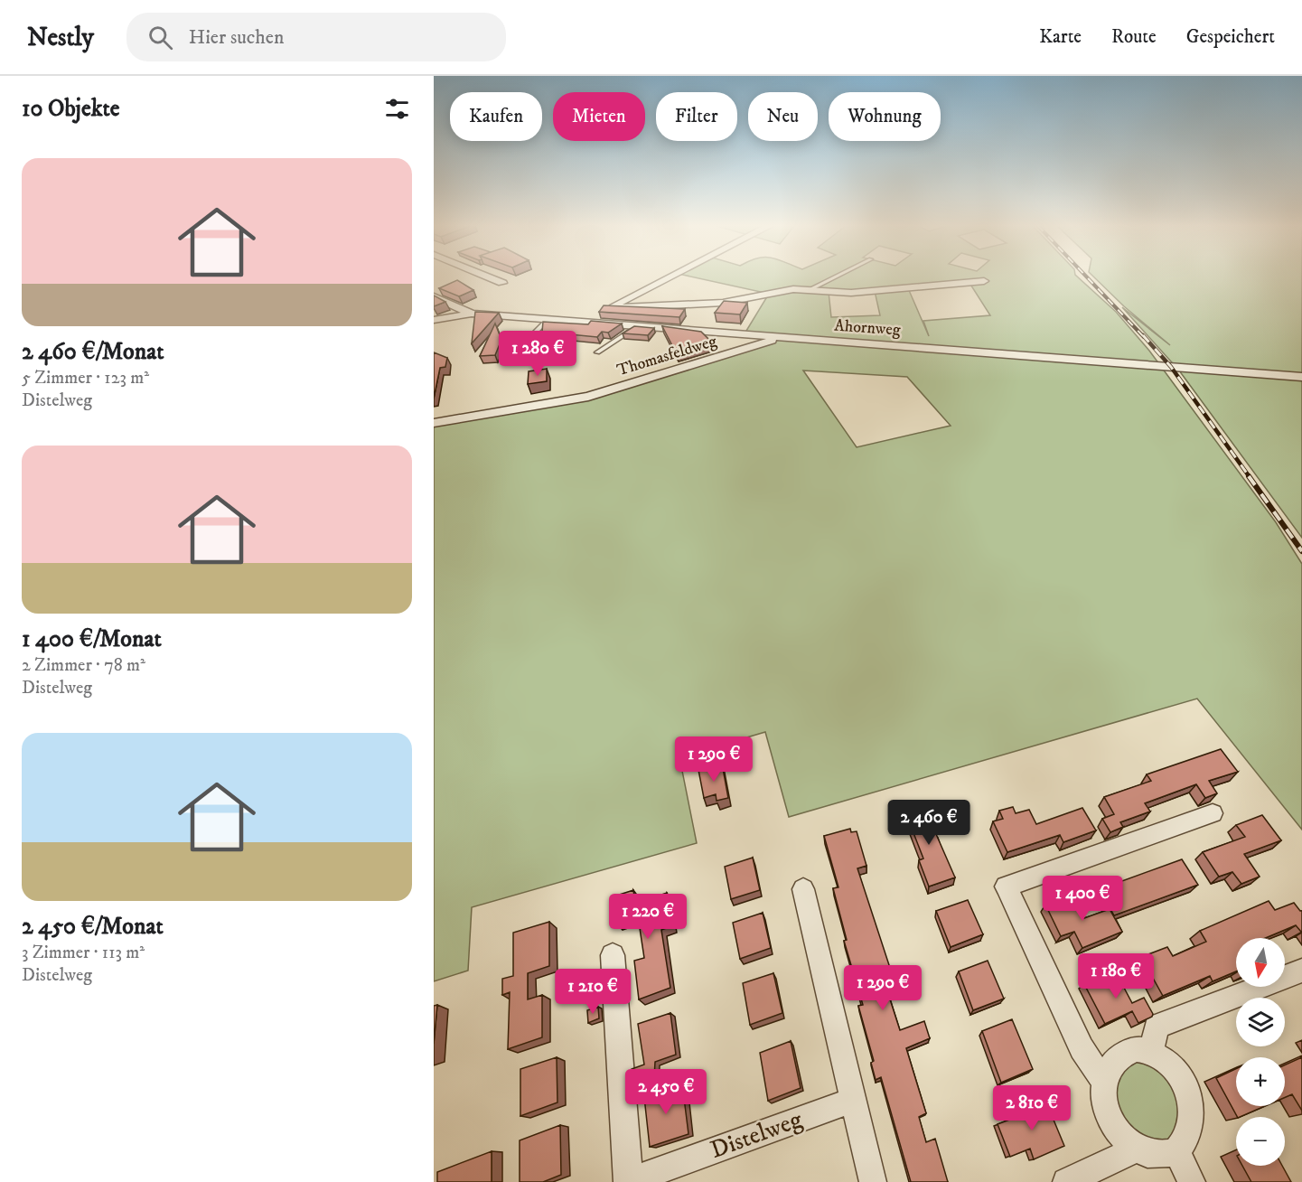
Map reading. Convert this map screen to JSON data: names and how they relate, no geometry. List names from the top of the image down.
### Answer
{
  "streets": {
    "street": ["Ahornweg", "Thomasfeldweg", "Distelweg"]
  },
  "crossings": [
    ["Ahornweg", "Thomasfeldweg"]
  ],
  "north": "bottom",
  "page": {
    "header": "Nestly",
    "search": "Hier suchen",
    "nav": ["Karte", "Route", "Gespeichert"],
    "heading": "10 Objekte",
    "chip": [
      "Kaufen",
      "Mieten",
      "Filter",
      "Neu",
      "Wohnung"
    ],
    "list": [
      {
        "name": "2 460 €/Monat",
        "note": "5 Zimmer · 123 m² · Distelweg"
      },
      {
        "name": "1 400 €/Monat",
        "note": "2 Zimmer · 78 m² · Distelweg"
      },
      {
        "name": "2 450 €/Monat",
        "note": "3 Zimmer · 113 m² · Distelweg"
      }
    ],
    "price": [
      "1 280 €",
      "1 290 €",
      "2 460 €",
      "1 400 €",
      "1 220 €",
      "1 180 €",
      "1 290 €",
      "1 210 €",
      "2 450 €",
      "2 810 €"
    ],
    "map_buttons": ["+", "−"]
  }
}
